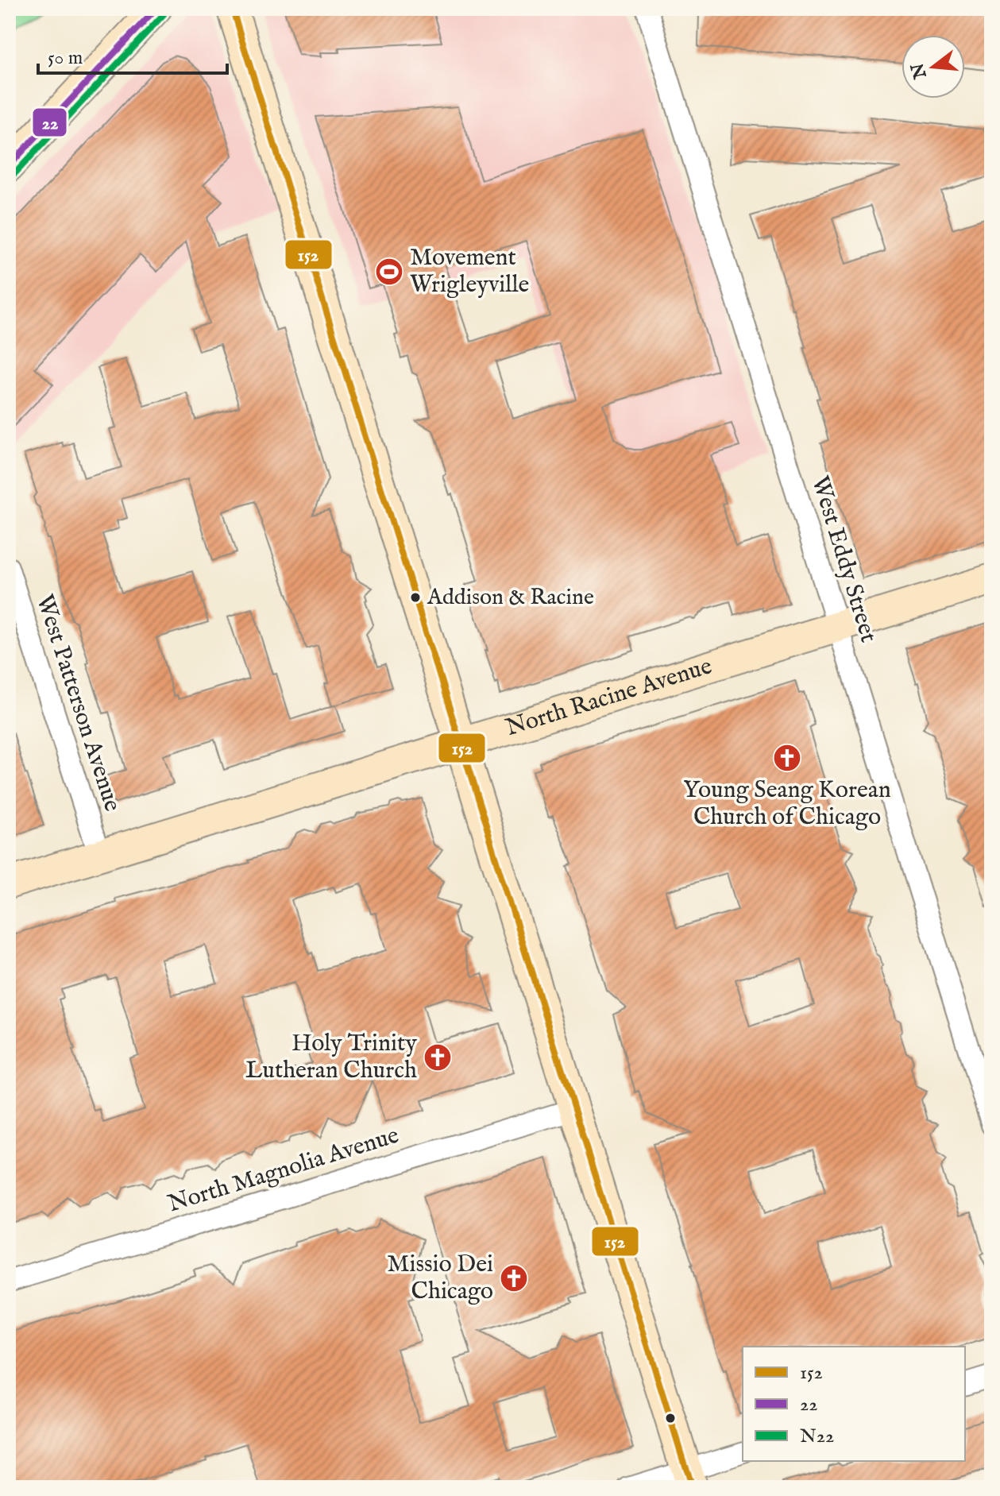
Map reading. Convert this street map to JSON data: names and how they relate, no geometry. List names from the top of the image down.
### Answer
{
  "streets": {
    "street": [
      "West Eddy Street",
      "North Racine Avenue",
      "West Patterson Avenue",
      "North Magnolia Avenue"
    ]
  },
  "crossings": [
    ["West Eddy Street", "North Racine Avenue"],
    ["North Racine Avenue", "West Patterson Avenue"]
  ],
  "places": {
    "sports": ["Movement Wrigleyville"],
    "other": ["Addison & Racine"],
    "church": ["Young Seang Korean Church of Chicago", "Holy Trinity Lutheran Church", "Missio Dei Chicago"]
  },
  "lines": ["transit line 152", "transit line 22", "transit line N22"],
  "legend": ["152", "22", "N22"],
  "scale_bar": "50 m",
  "north": "left"
}
